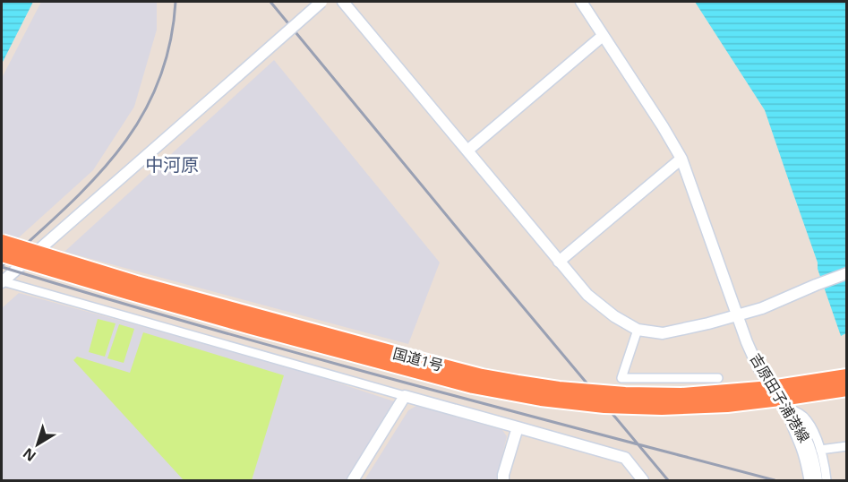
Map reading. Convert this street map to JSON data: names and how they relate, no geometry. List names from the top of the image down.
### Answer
{
  "streets": {
    "highway": ["国道1号"],
    "street": ["吉原田子浦港線"]
  },
  "districts": ["中河原"],
  "north": "bottom left"
}
